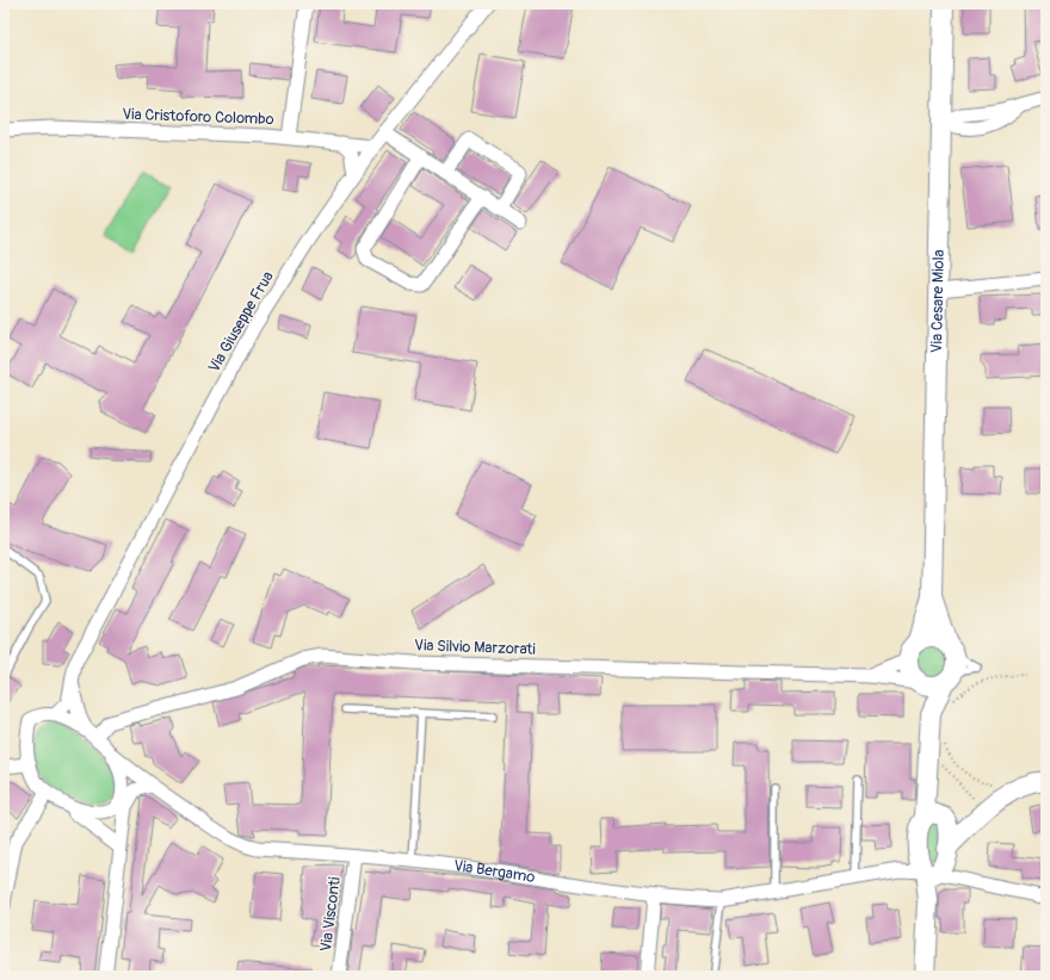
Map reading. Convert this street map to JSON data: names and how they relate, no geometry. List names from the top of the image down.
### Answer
{
  "streets": {
    "street": [
      "Via Cristoforo Colombo",
      "Via Cesare Miola",
      "Via Giuseppe Frua",
      "Via Silvio Marzorati",
      "Via Bergamo",
      "Via Visconti"
    ]
  },
  "crossings": [
    ["Via Cristoforo Colombo", "Via Giuseppe Frua"],
    ["Via Cesare Miola", "Via Silvio Marzorati"],
    ["Via Giuseppe Frua", "Via Silvio Marzorati"],
    ["Via Giuseppe Frua", "Via Bergamo"],
    ["Via Silvio Marzorati", "Via Bergamo"],
    ["Via Bergamo", "Via Visconti"]
  ]
}
